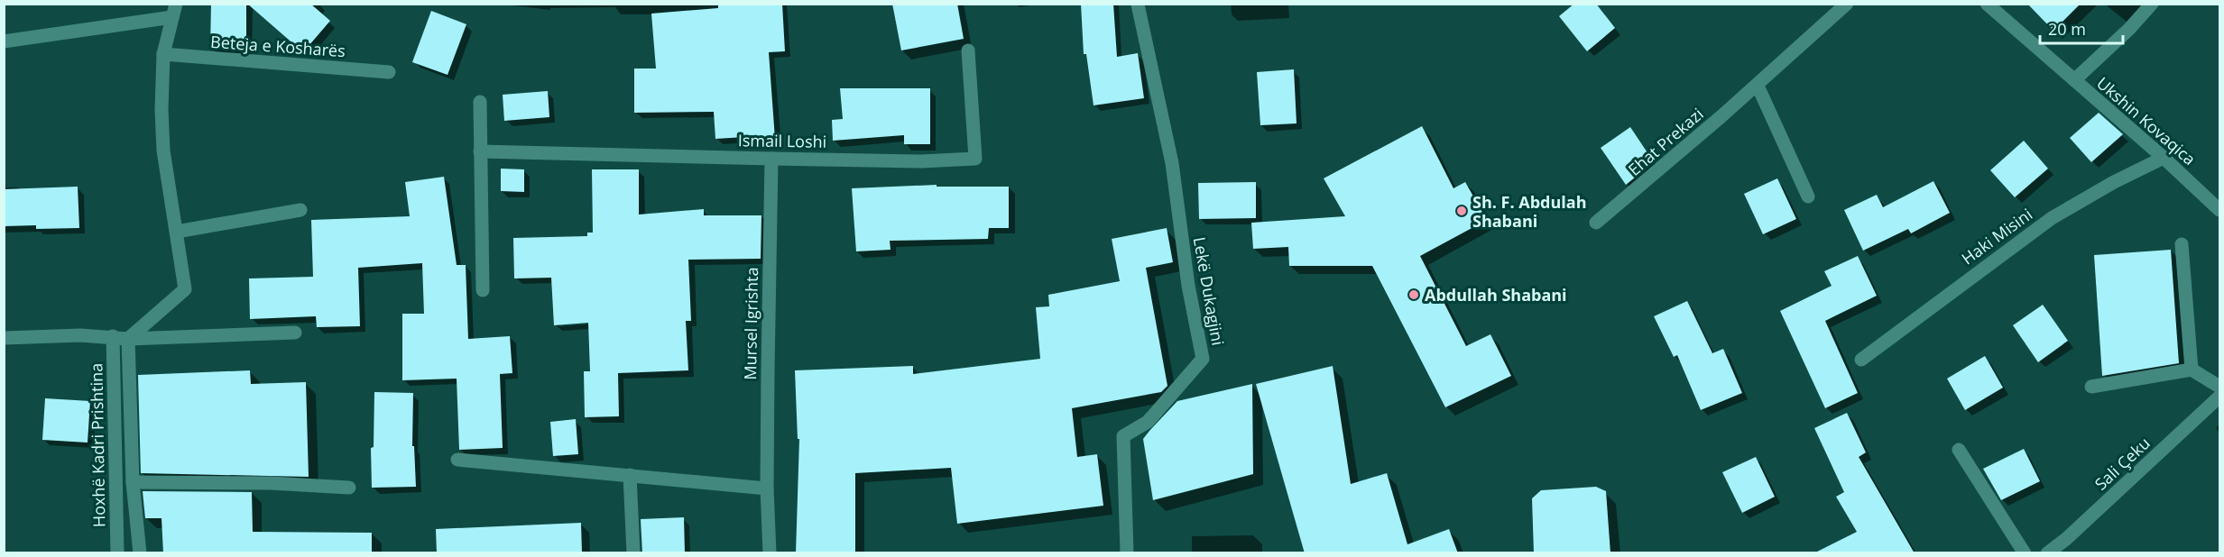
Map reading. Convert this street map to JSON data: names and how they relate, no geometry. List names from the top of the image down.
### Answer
{
  "streets": {
    "street": [
      "Beteja e Kosharës",
      "Ukshin Kovaqica",
      "Ismail Loshi",
      "Ehat Prekazi",
      "Haki Misini",
      "Lekë Dukagjini",
      "Mursel Igrishta",
      "Hoxhë Kadri Prishtina",
      "Sali Çeku"
    ]
  },
  "crossings": [
    ["Ukshin Kovaqica", "Haki Misini"],
    ["Ismail Loshi", "Mursel Igrishta"]
  ],
  "places": ["Sh. F. Abdulah Shabani", "Abdullah Shabani"],
  "scale_bar": "20 m"
}
